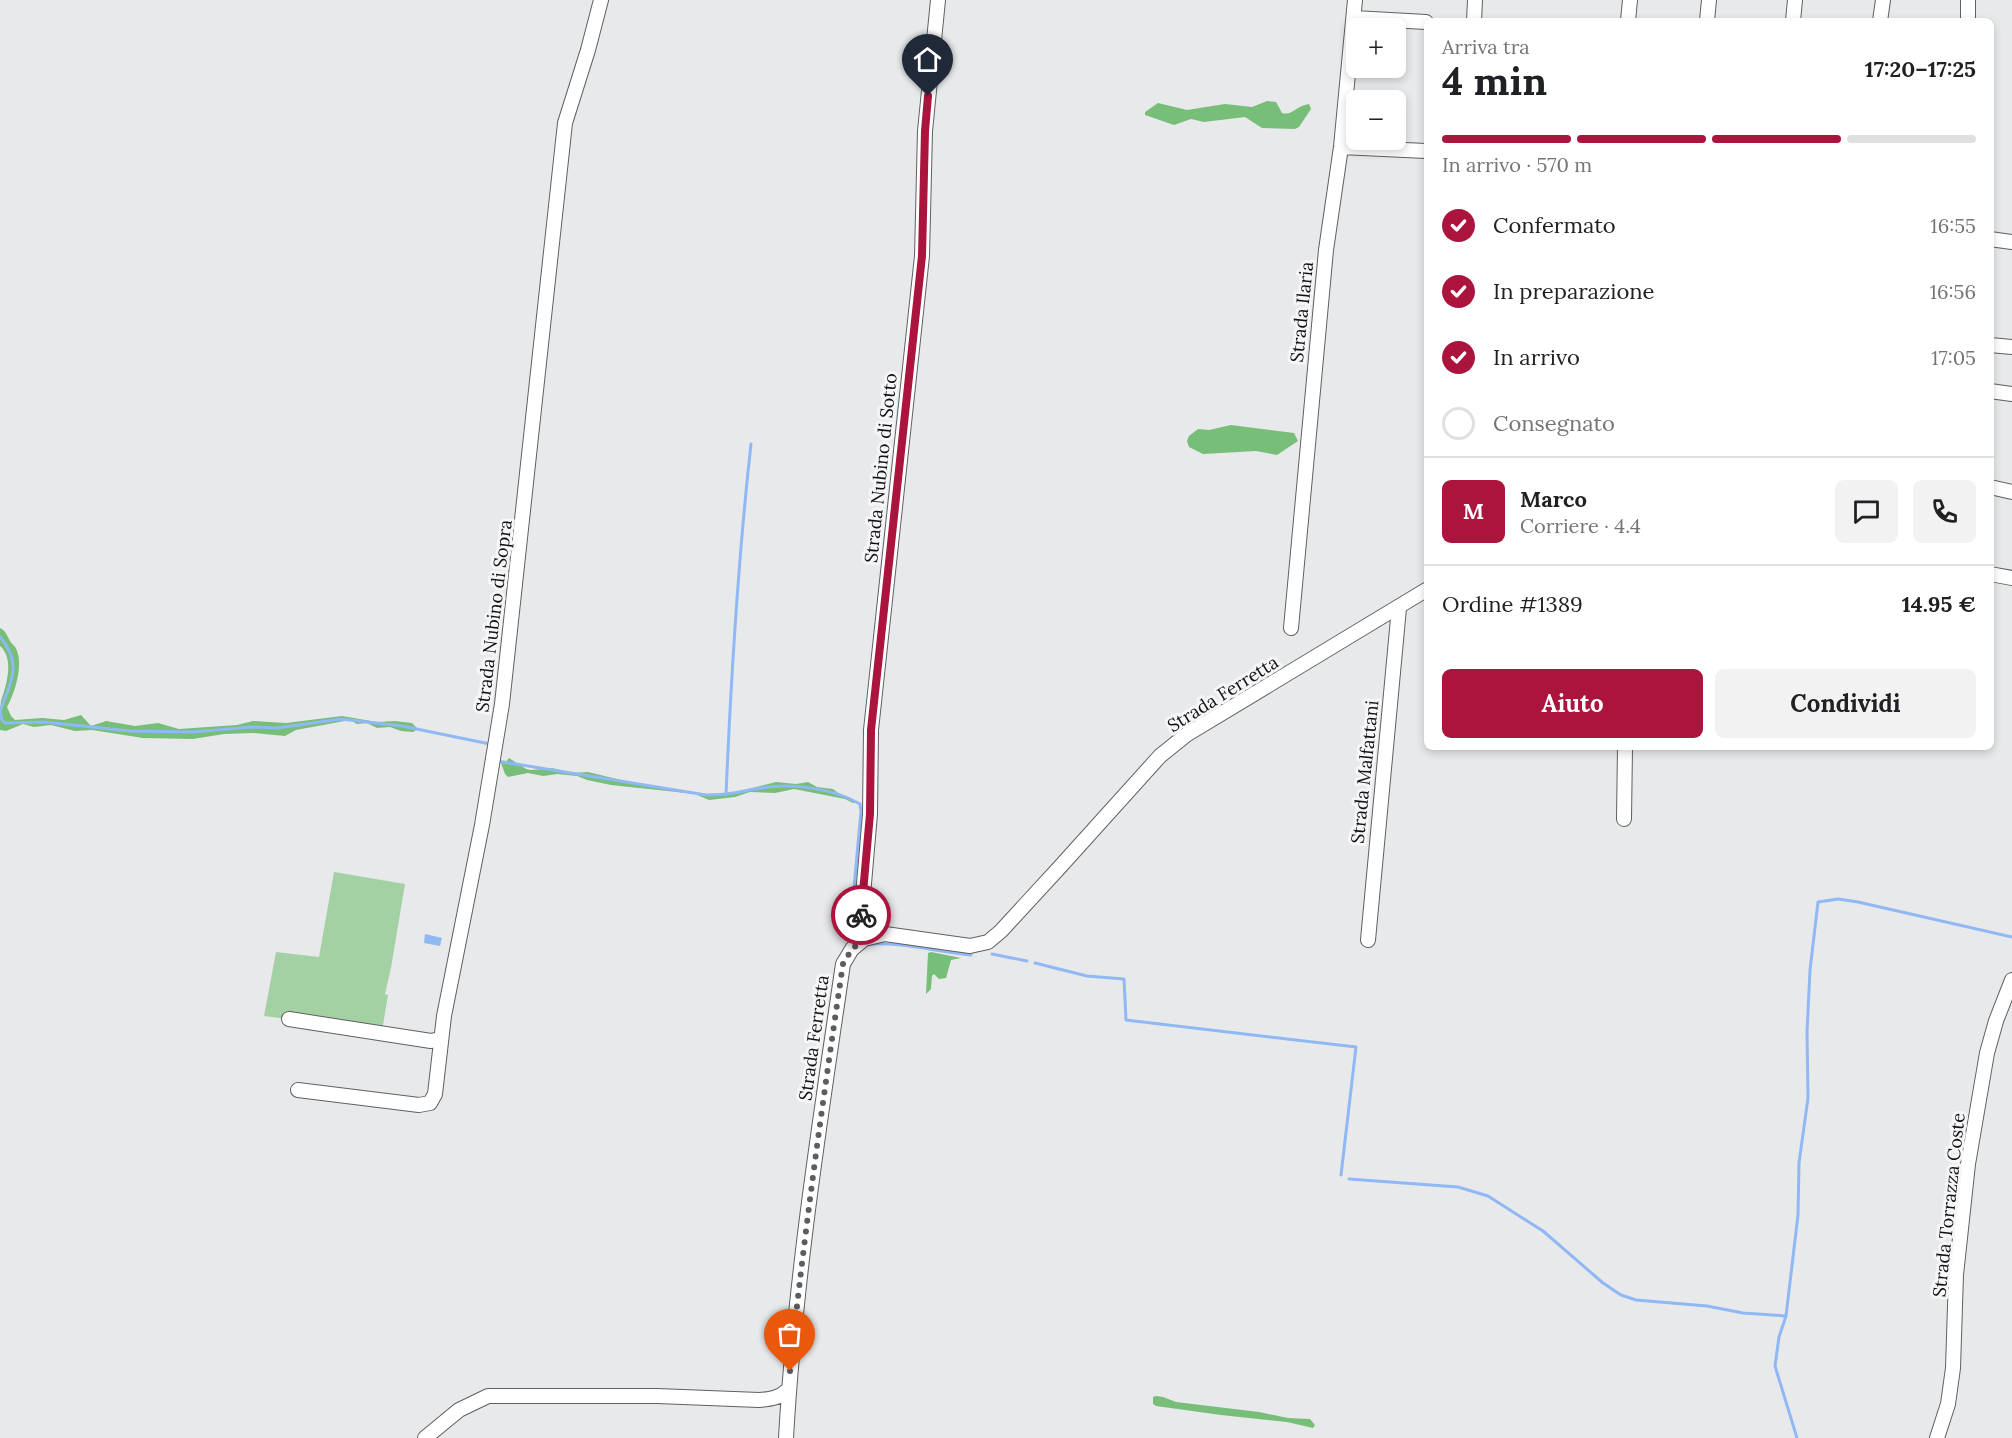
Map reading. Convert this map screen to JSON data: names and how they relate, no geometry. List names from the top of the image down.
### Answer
{
  "streets": {
    "street": [
      "Strada Ilaria",
      "Strada Nubino di Sotto",
      "Strada Nubino di Sopra",
      "Strada Ferretta",
      "Strada Malfattani",
      "Strada Torrazza Coste"
    ]
  },
  "crossings": [
    ["Strada Nubino di Sotto", "Strada Ferretta"],
    ["Strada Ferretta", "Strada Malfattani"]
  ],
  "page": {
    "map_buttons": ["+", "−"],
    "heading": ["4 min", "Arriva tra", "17:20–17:25"],
    "panel": [
      "Marco",
      "Corriere · 4.4",
      "Ordine #1389",
      "14.95 €"
    ],
    "bar": "In arrivo · 570 m",
    "list": [
      ["Confermato", "16:55"],
      ["In preparazione", "16:56"],
      ["In arrivo", "17:05"],
      "Consegnato"
    ],
    "round": "M",
    "buttons": ["Aiuto", "Condividi"]
  }
}
